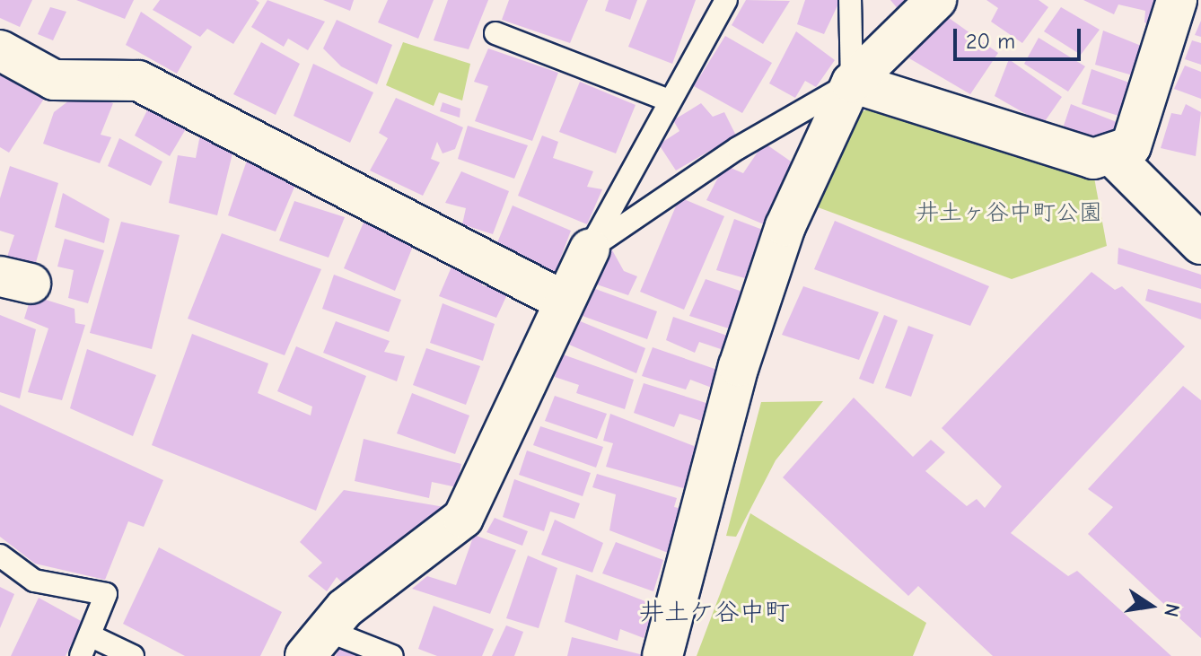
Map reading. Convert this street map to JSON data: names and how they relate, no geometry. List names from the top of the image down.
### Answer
{
  "districts": ["井土ケ谷中町"],
  "parks": ["井土ヶ谷中町公園"],
  "scale_bar": "20 m",
  "north": "right"
}
